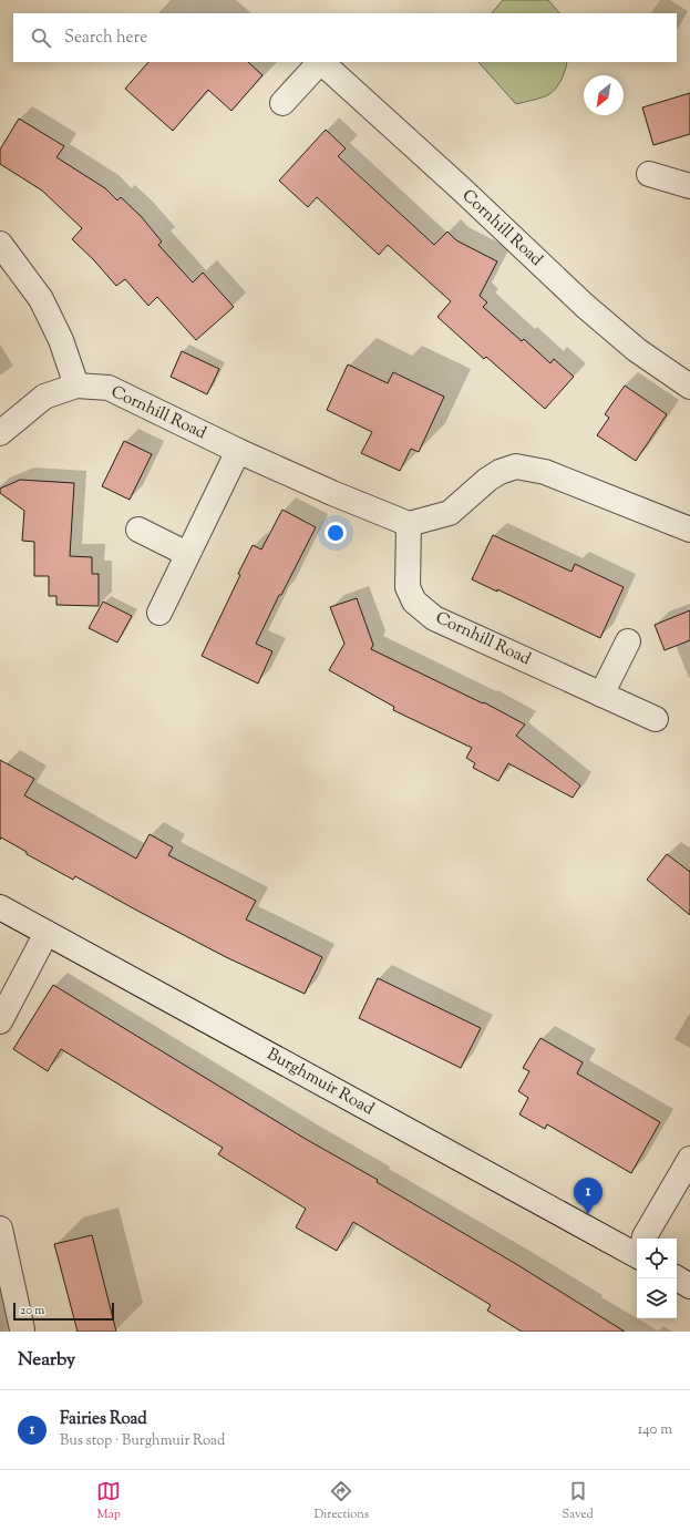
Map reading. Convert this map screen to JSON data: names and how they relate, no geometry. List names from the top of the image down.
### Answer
{
  "streets": {
    "street": ["Cornhill Road", "Burghmuir Road"]
  },
  "scale_bar": "20 m",
  "north": "bottom left",
  "page": {
    "search": "Search here",
    "pins": "1",
    "scale": "20 m",
    "heading": "Nearby",
    "list": [
      {
        "mark": "1",
        "name": "Fairies Road",
        "note": "Bus stop · Burghmuir Road",
        "value": "140 m"
      }
    ],
    "nav": ["Map", "Directions", "Saved"]
  }
}
